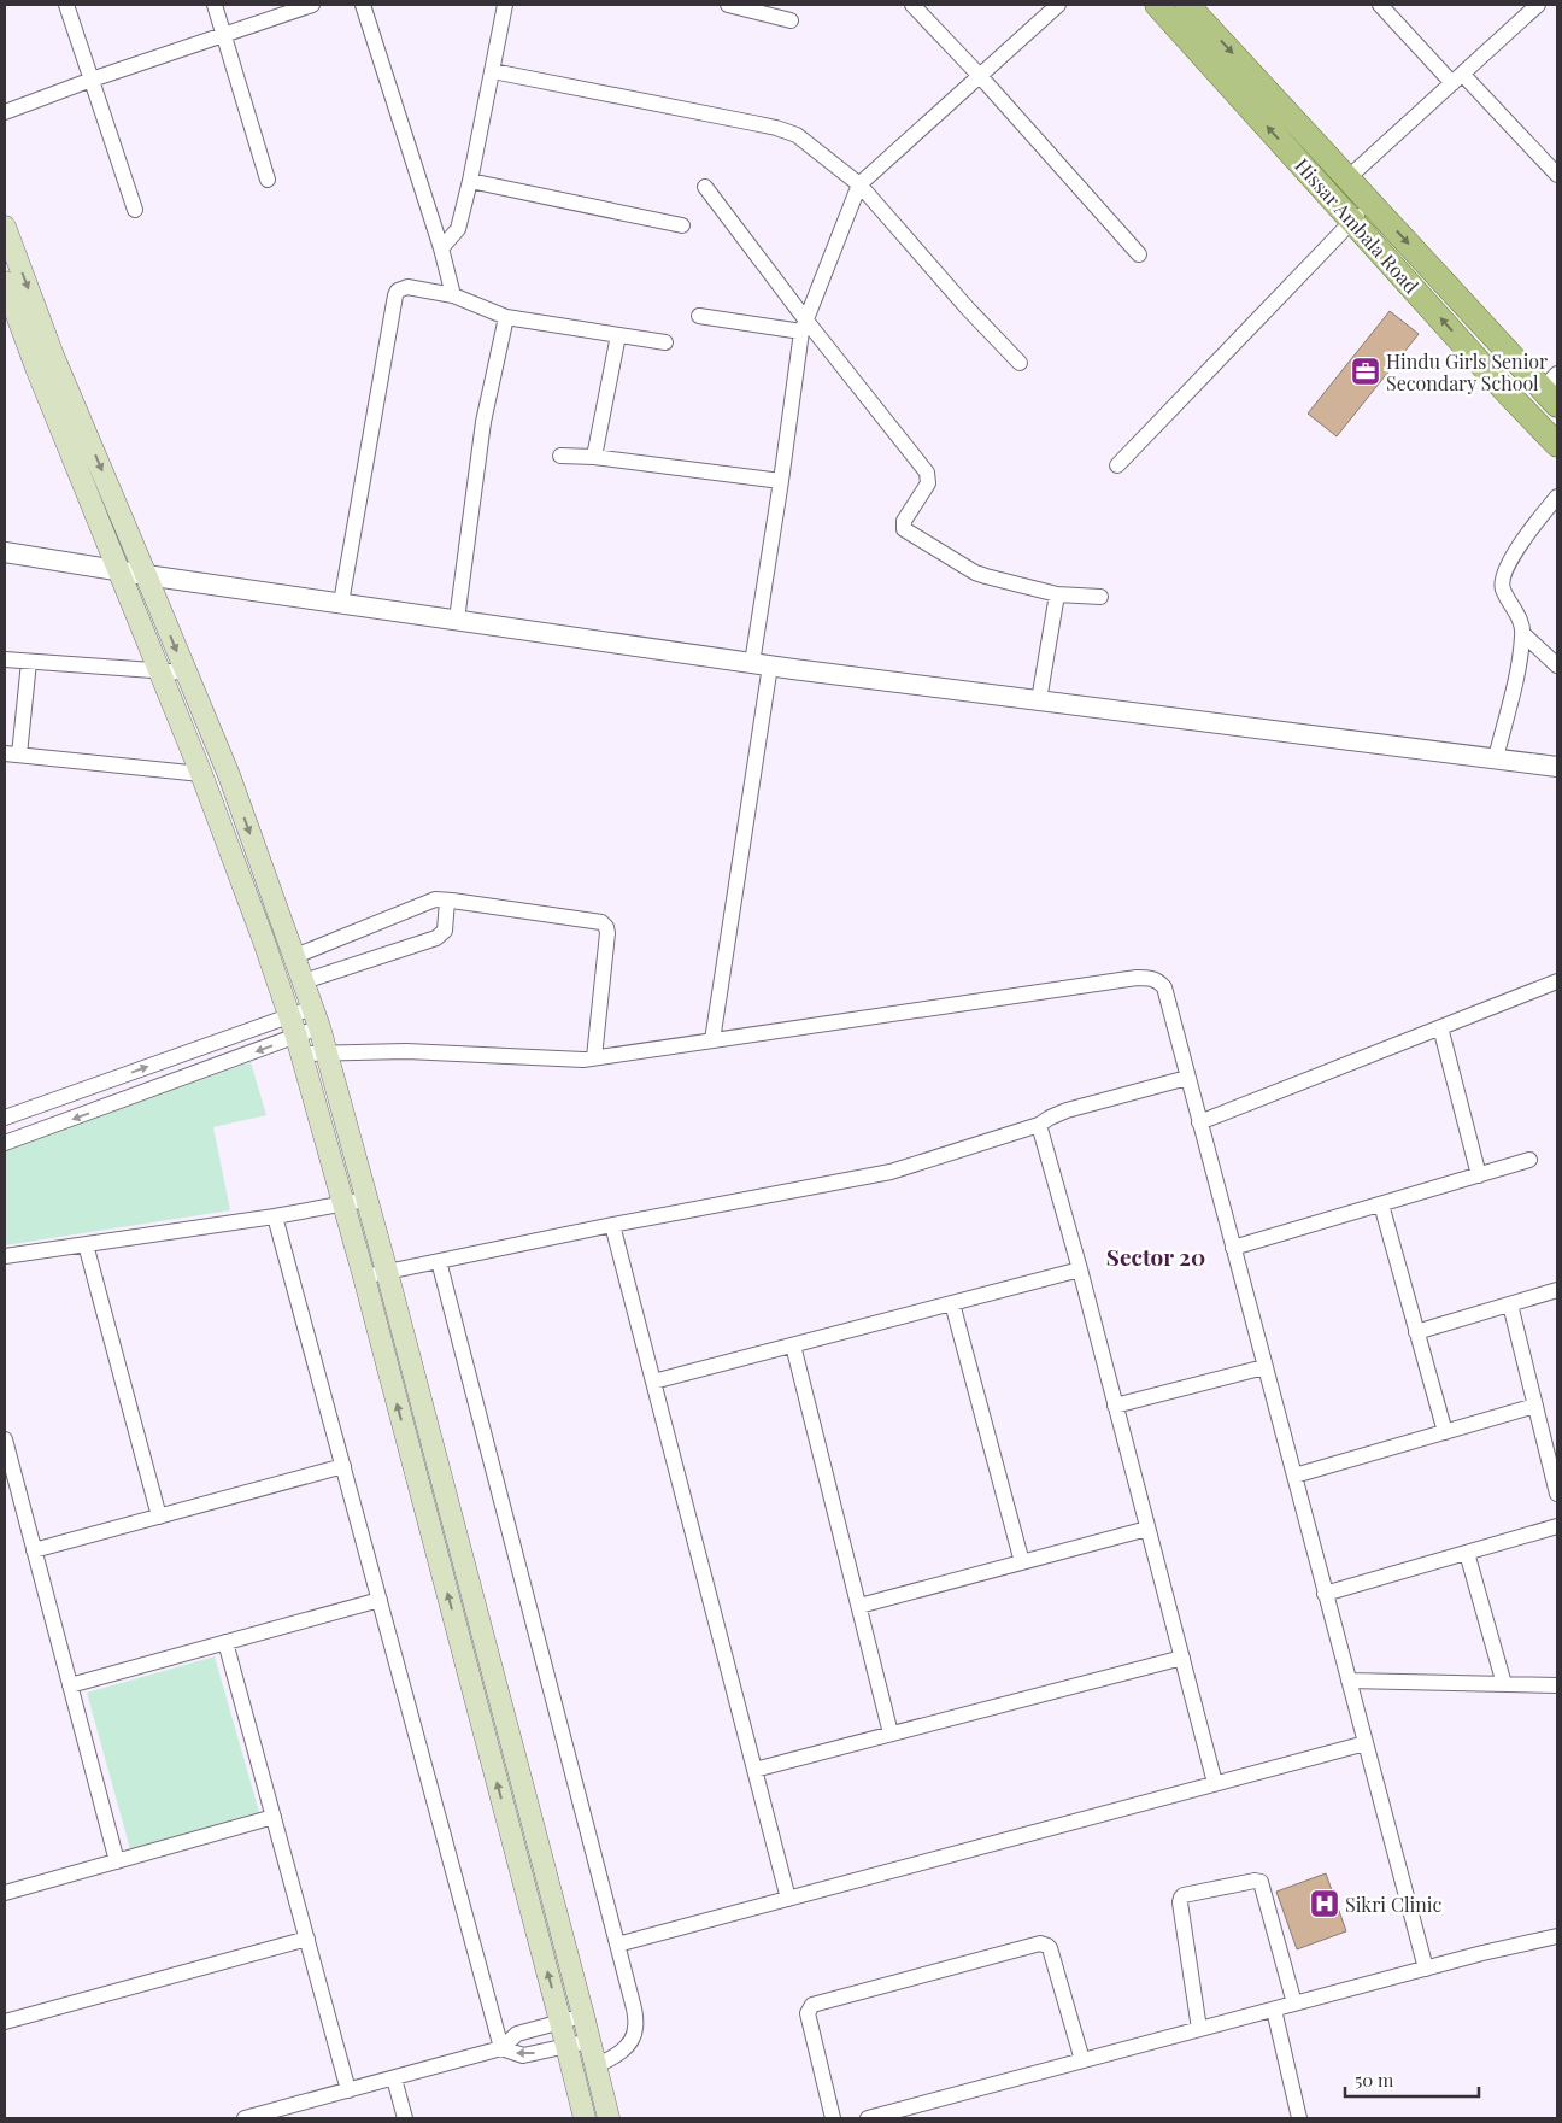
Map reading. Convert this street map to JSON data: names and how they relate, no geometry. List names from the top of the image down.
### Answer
{
  "streets": {
    "main road": ["Hissar Ambala Road"]
  },
  "districts": ["Sector 20"],
  "places": {
    "office": ["Hindu Girls Senior Secondary School"],
    "hospital": ["Sikri Clinic"]
  },
  "scale_bar": "50 m"
}
